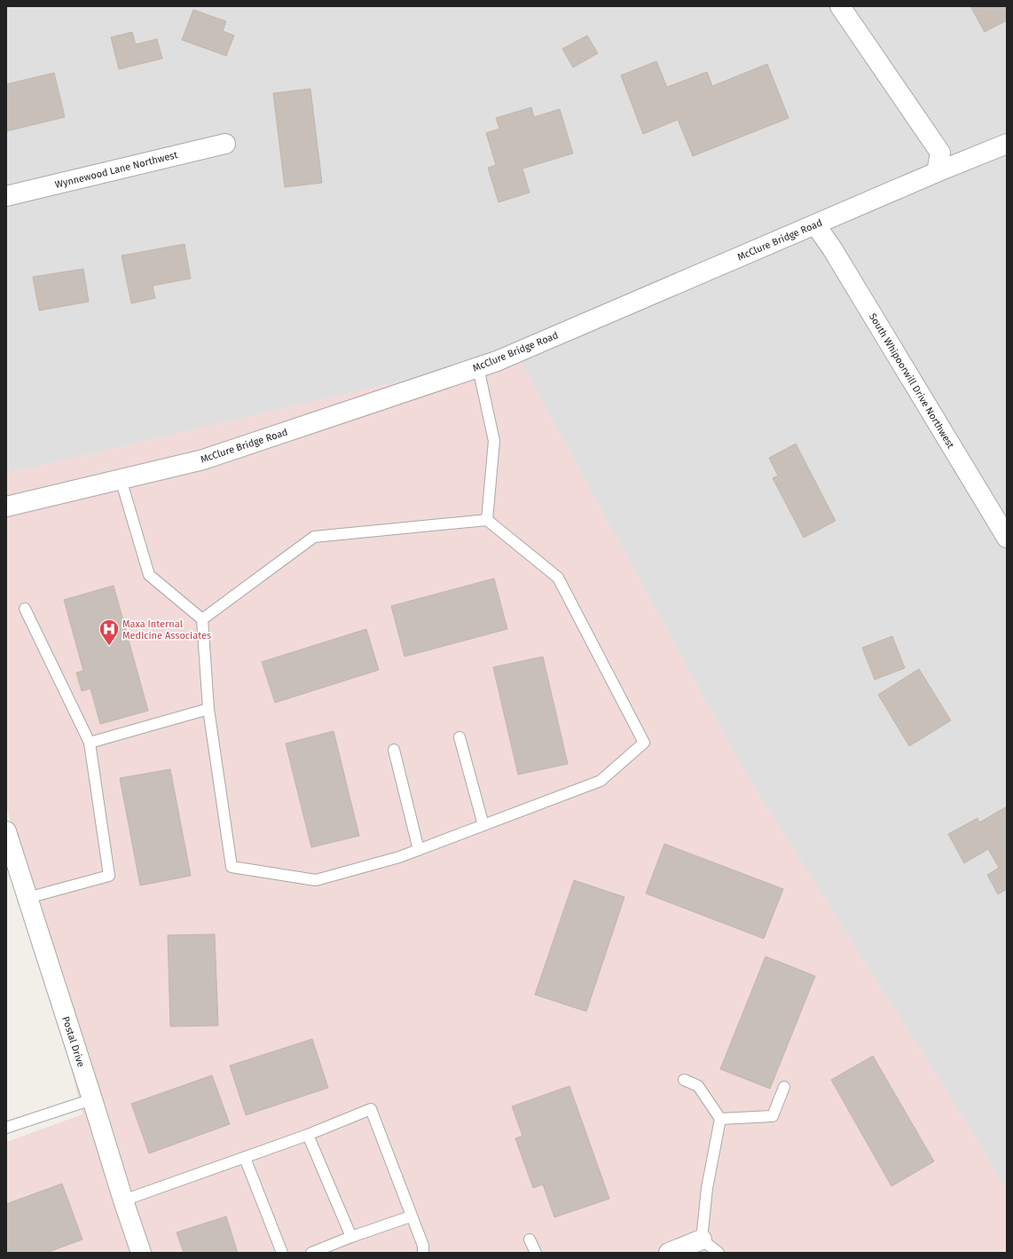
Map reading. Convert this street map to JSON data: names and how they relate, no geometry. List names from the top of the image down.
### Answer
{
  "streets": {
    "street": [
      "Wynnewood Lane Northwest",
      "McClure Bridge Road",
      "South Whipoorwill Drive Northwest",
      "Postal Drive"
    ]
  },
  "crossings": [
    ["McClure Bridge Road", "South Whipoorwill Drive Northwest"]
  ],
  "places": {
    "hospital": ["Maxa Internal Medicine Associates"]
  }
}
